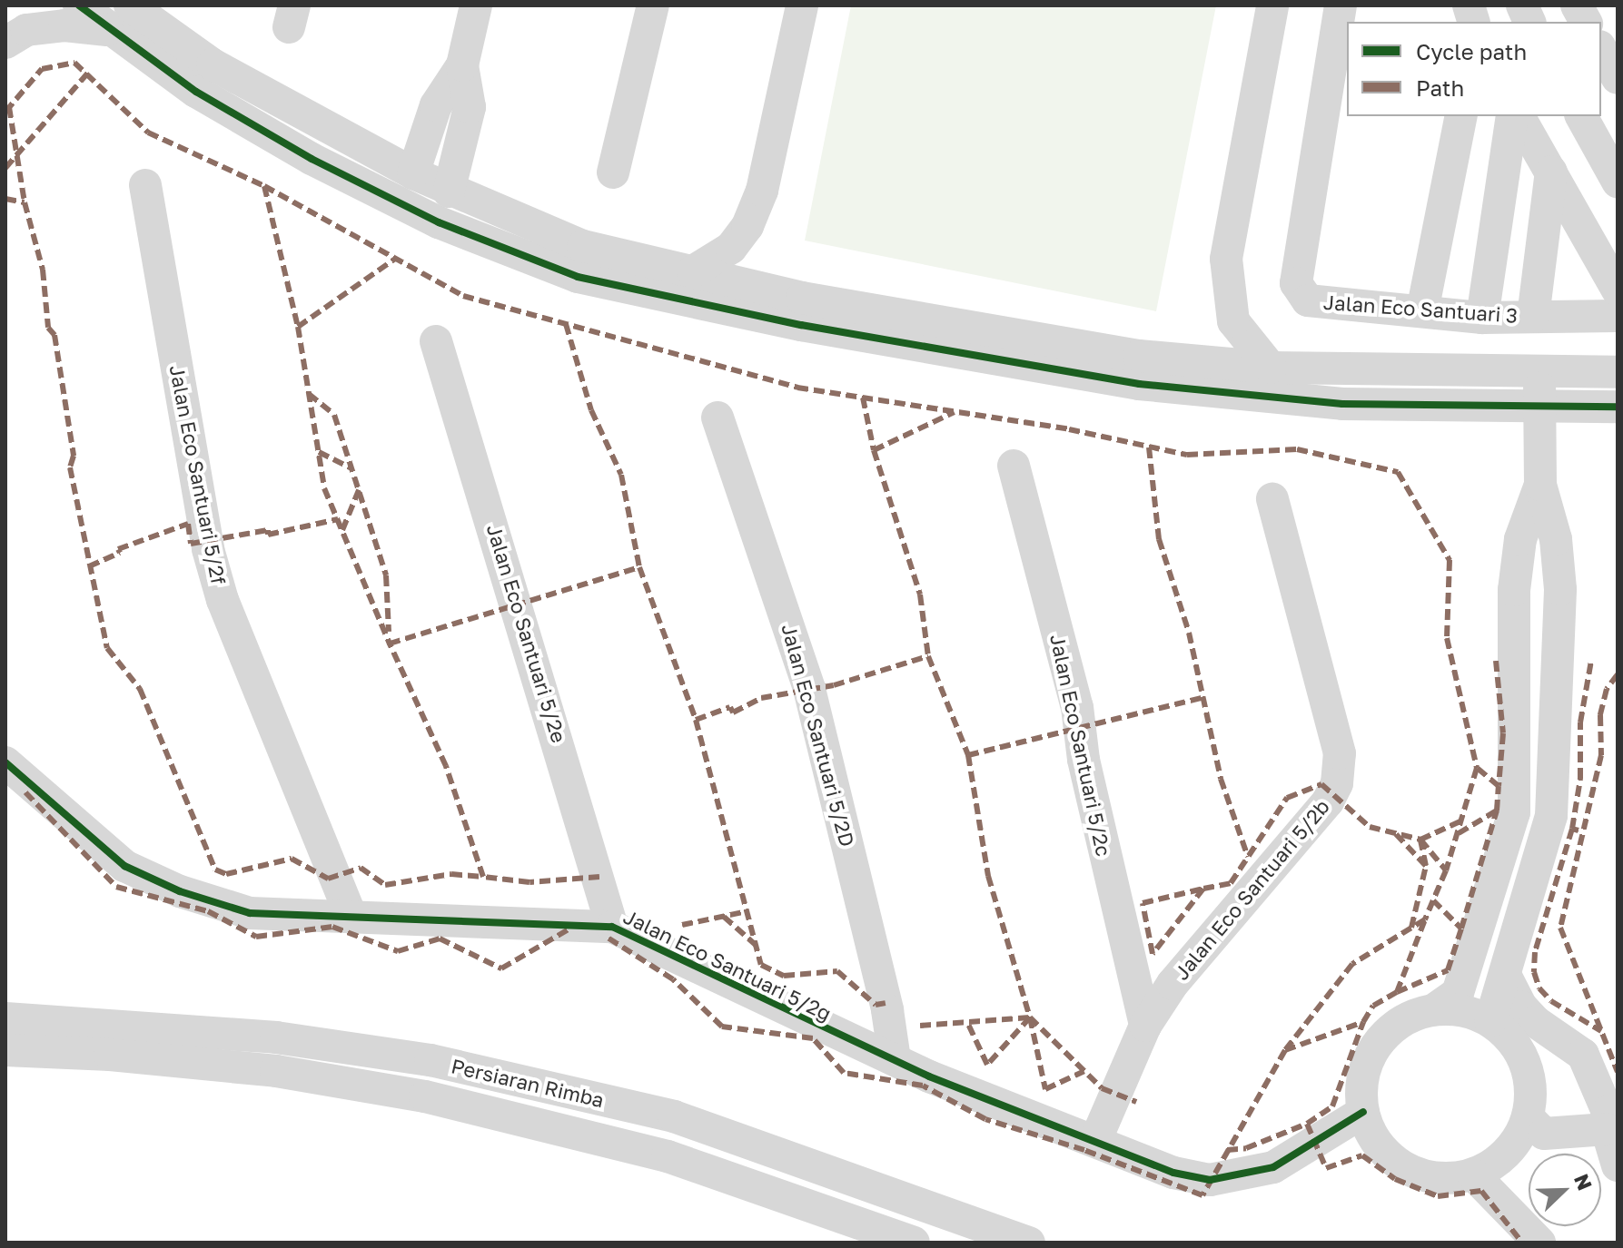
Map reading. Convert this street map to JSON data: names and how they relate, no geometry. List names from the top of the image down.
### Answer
{
  "streets": {
    "street": [
      "Jalan Eco Santuari 3",
      "Jalan Eco Santuari 5/2f",
      "Jalan Eco Santuari 5/2e",
      "Jalan Eco Santuari 5/2D",
      "Jalan Eco Santuari 5/2c",
      "Jalan Eco Santuari 5/2b",
      "Jalan Eco Santuari 5/2g",
      "Persiaran Rimba"
    ]
  },
  "crossings": [
    ["Jalan Eco Santuari 5/2f", "Jalan Eco Santuari 5/2g"],
    ["Jalan Eco Santuari 5/2e", "Jalan Eco Santuari 5/2g"],
    ["Jalan Eco Santuari 5/2D", "Jalan Eco Santuari 5/2g"],
    ["Jalan Eco Santuari 5/2c", "Jalan Eco Santuari 5/2b"],
    ["Jalan Eco Santuari 5/2b", "Jalan Eco Santuari 5/2g"]
  ],
  "legend": ["Cycle path", "Path"],
  "north": "top right"
}
